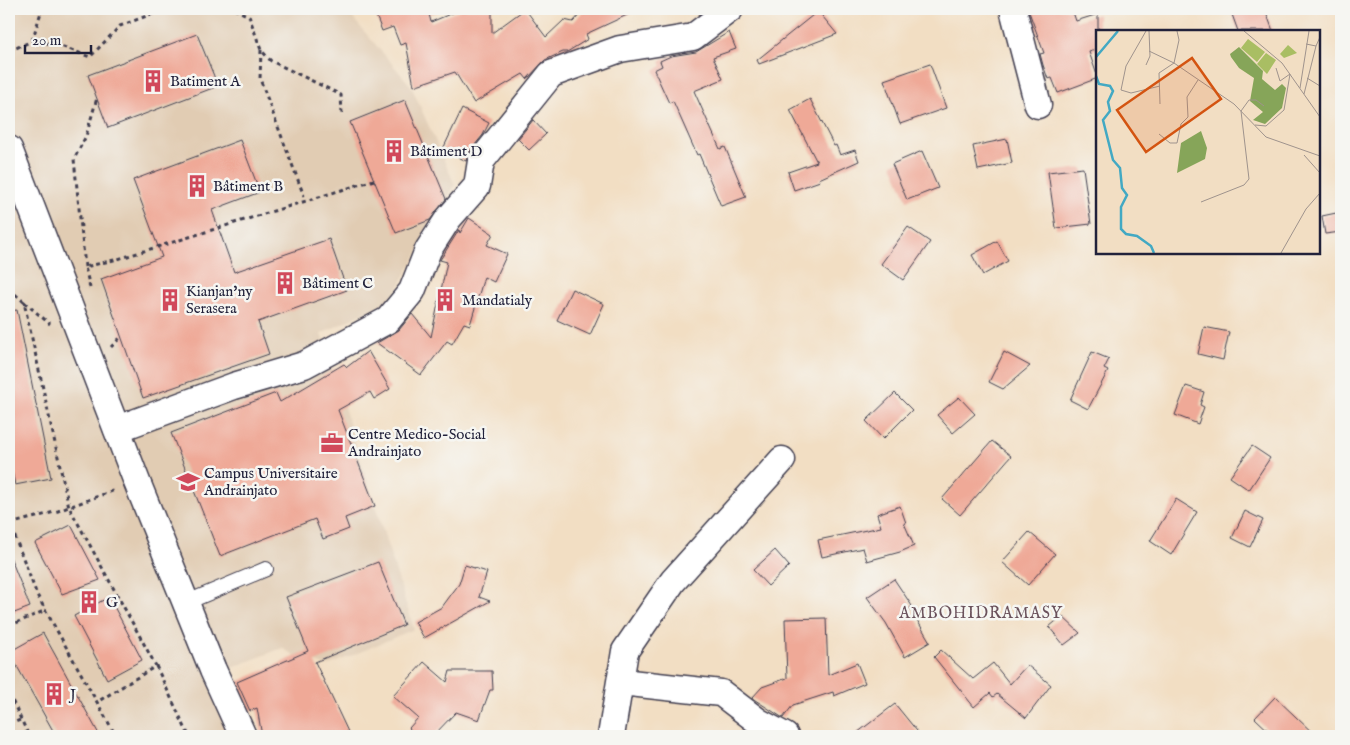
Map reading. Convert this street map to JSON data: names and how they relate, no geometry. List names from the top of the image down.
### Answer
{
  "districts": ["AMBOHIDRAMASY"],
  "places": {
    "building": [
      "Batiment A",
      "Bâtiment D",
      "Bâtiment B",
      "Bâtiment C",
      "Kianjan'ny Serasera",
      "Mandatialy",
      "G",
      "J"
    ],
    "office": ["Centre Medico-Social Andrainjato"],
    "school or university": ["Campus Universitaire Andrainjato"]
  },
  "scale_bar": "20 m"
}
